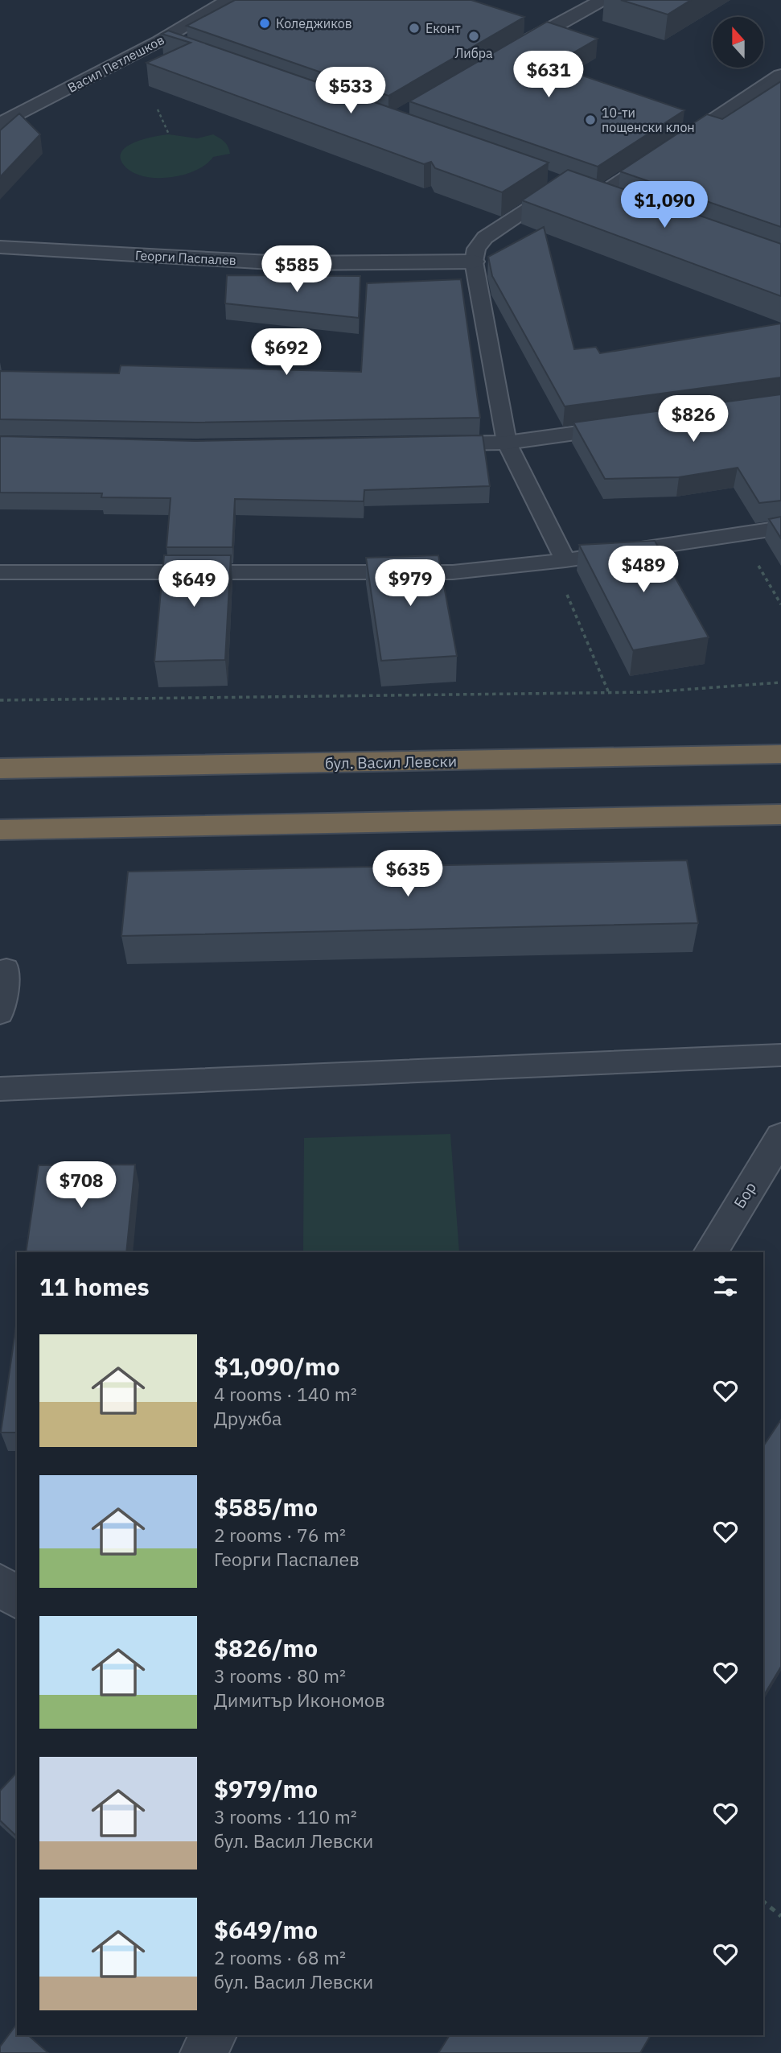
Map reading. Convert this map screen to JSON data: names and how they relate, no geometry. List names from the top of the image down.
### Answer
{
  "streets": {
    "highway": ["бул. Васил Левски"],
    "street": ["Васил Петлешков", "Георги Паспалев", "Бор"]
  },
  "places": [
    "Коледжиков",
    "Еконт",
    "Либра",
    "10-ти пощенски клон"
  ],
  "north": "top",
  "page": {
    "price": [
      "$631",
      "$533",
      "$1,090",
      "$585",
      "$692",
      "$826",
      "$489",
      "$979",
      "$649",
      "$635",
      "$708"
    ],
    "heading": "11 homes",
    "list": [
      {
        "name": "$1,090/mo",
        "note": "4 rooms · 140 m² · Дружба"
      },
      {
        "name": "$585/mo",
        "note": "2 rooms · 76 m² · Георги Паспалев"
      },
      {
        "name": "$826/mo",
        "note": "3 rooms · 80 m² · Димитър Икономов"
      },
      {
        "name": "$979/mo",
        "note": "3 rooms · 110 m² · бул. Васил Левски"
      },
      {
        "name": "$649/mo",
        "note": "2 rooms · 68 m² · бул. Васил Левски"
      }
    ]
  }
}
